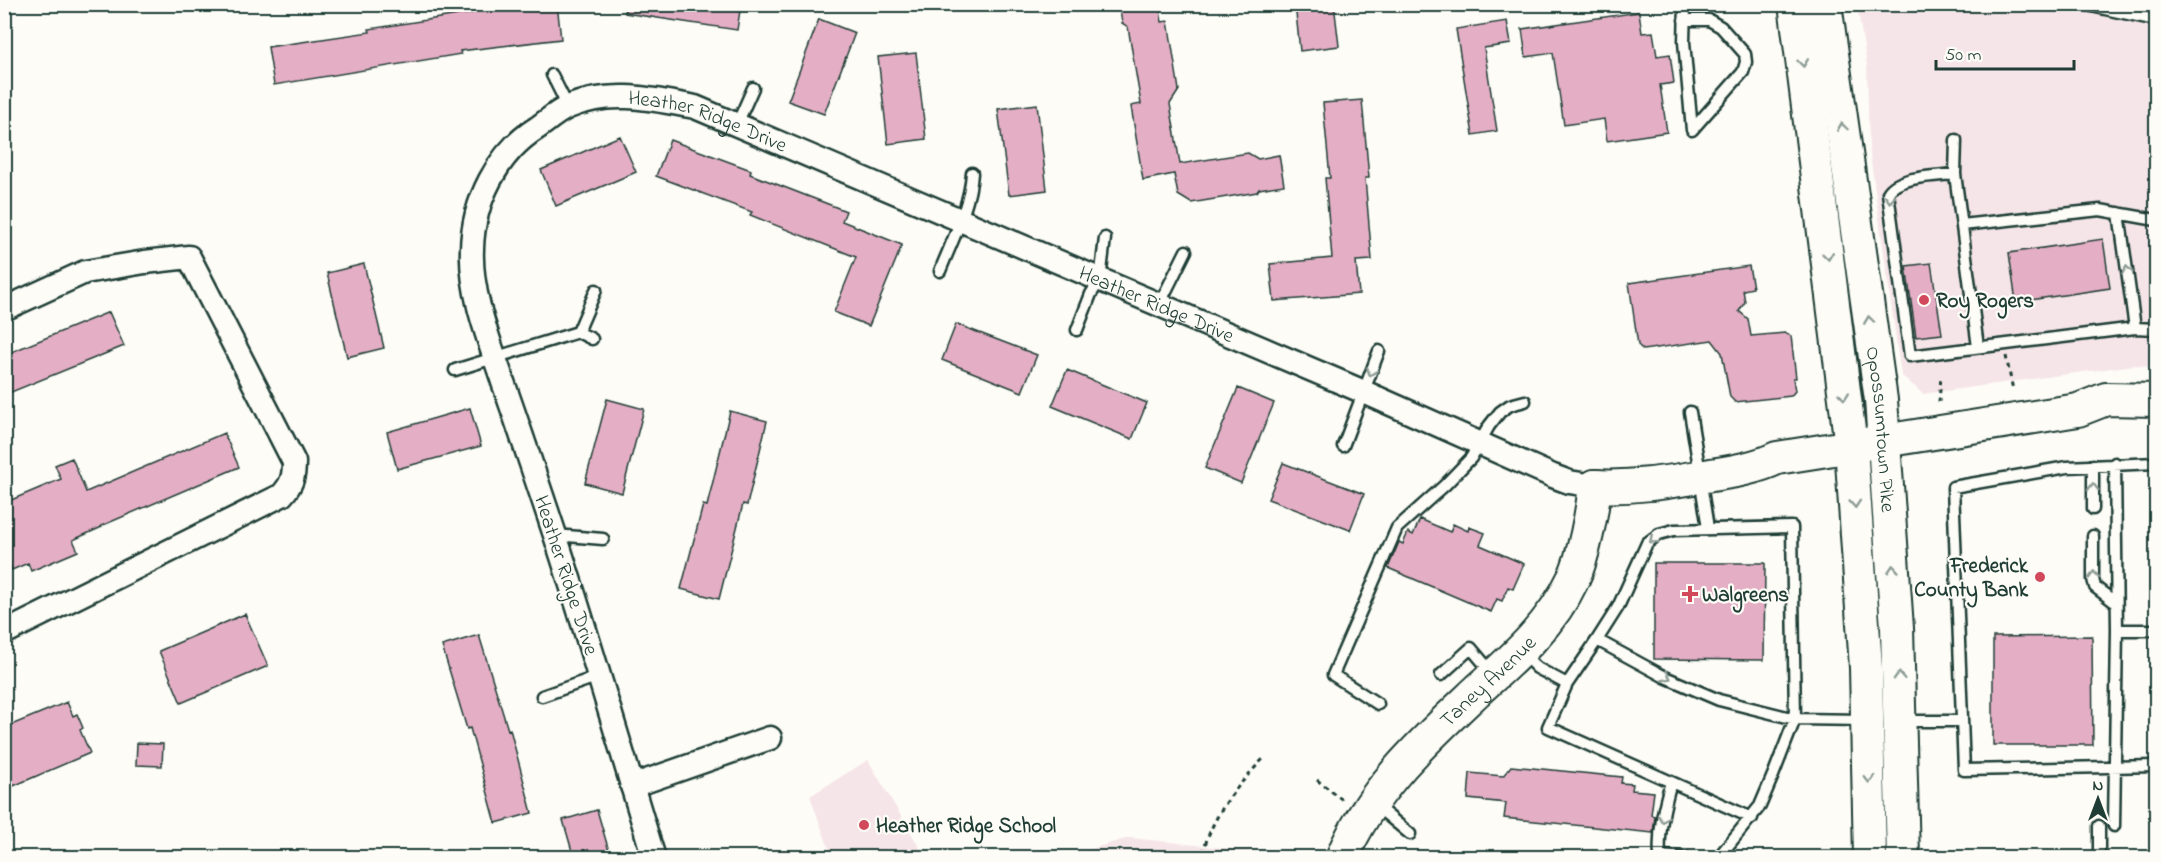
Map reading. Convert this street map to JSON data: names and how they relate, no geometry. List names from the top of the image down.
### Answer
{
  "streets": {
    "main road": ["Opossumtown Pike", "Taney Avenue"],
    "street": ["Heather Ridge Drive"]
  },
  "crossings": [
    ["Heather Ridge Drive", "Taney Avenue"]
  ],
  "places": {
    "other": ["Roy Rogers", "Frederick County Bank", "Heather Ridge School"],
    "health": ["Walgreens"]
  },
  "scale_bar": "50 m",
  "north": "top"
}
